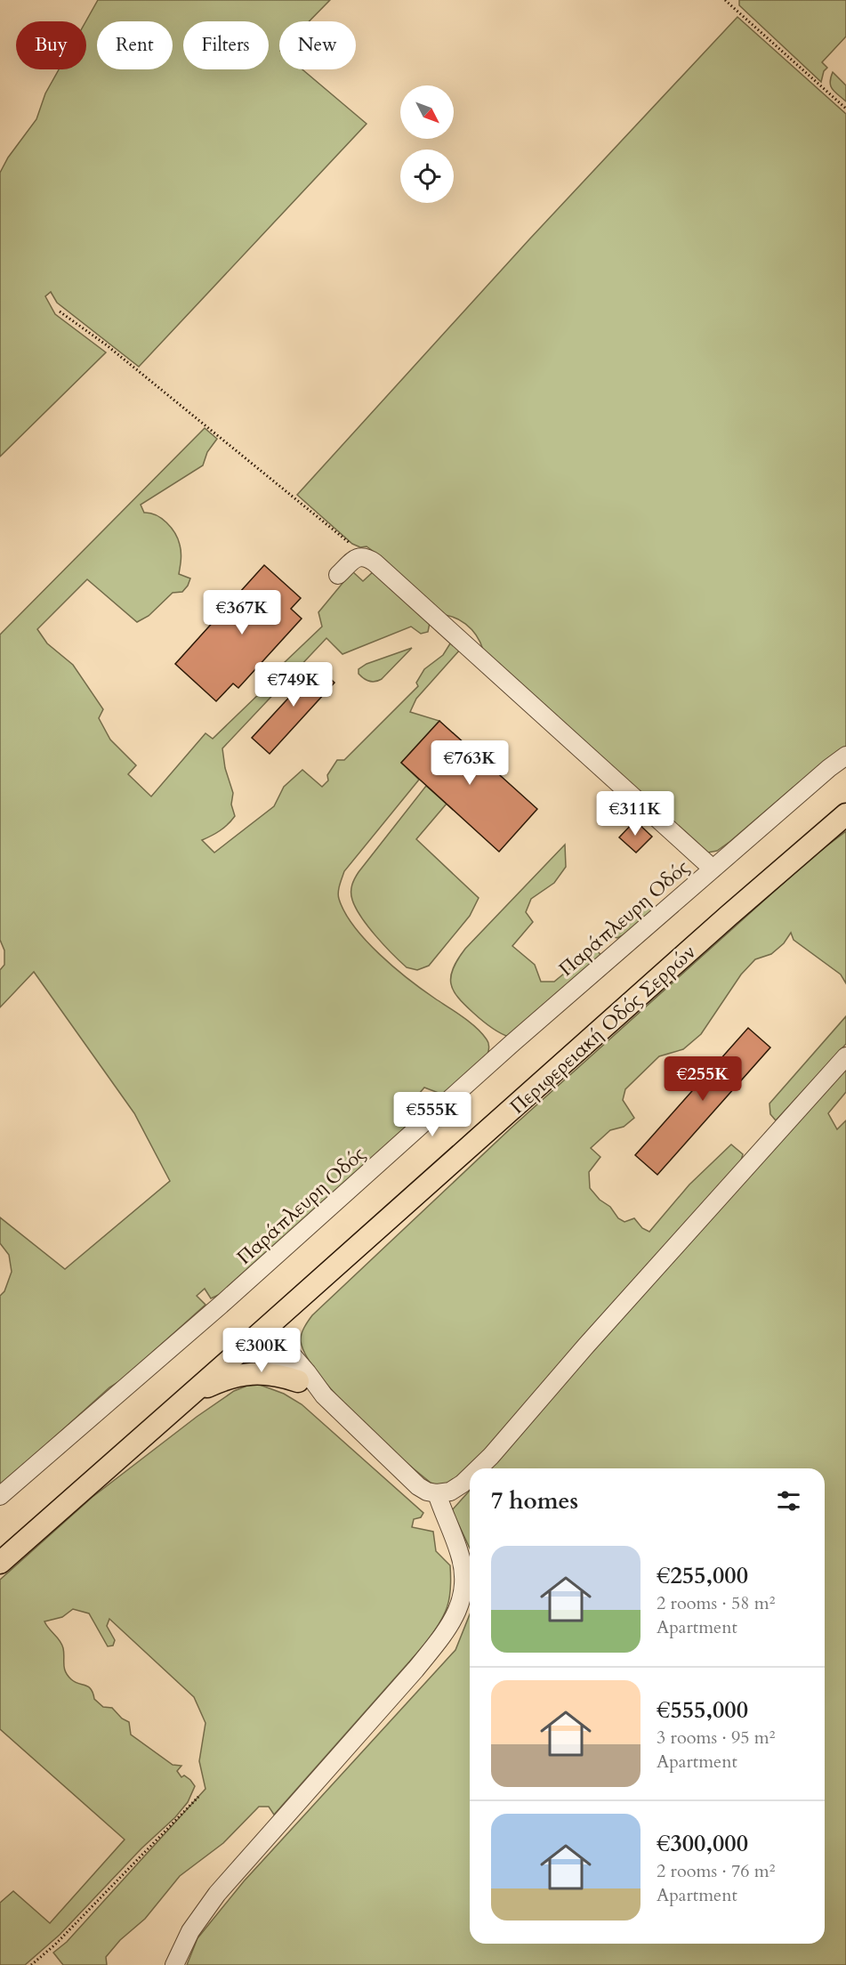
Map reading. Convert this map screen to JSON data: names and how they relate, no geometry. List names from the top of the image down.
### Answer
{
  "streets": {
    "main road": ["Περιφερειακή Οδός Σερρών"],
    "street": ["Παράπλευρη Οδός"]
  },
  "north": "bottom right",
  "page": {
    "chip": [
      "Buy",
      "Rent",
      "Filters",
      "New"
    ],
    "price": [
      "€367K",
      "€749K",
      "€763K",
      "€311K",
      "€255K",
      "€555K",
      "€300K"
    ],
    "heading": "7 homes",
    "list": [
      {
        "name": "€255,000",
        "note": "2 rooms · 58 m² · Apartment"
      },
      {
        "name": "€555,000",
        "note": "3 rooms · 95 m² · Apartment"
      },
      {
        "name": "€300,000",
        "note": "2 rooms · 76 m² · Apartment"
      }
    ]
  }
}
